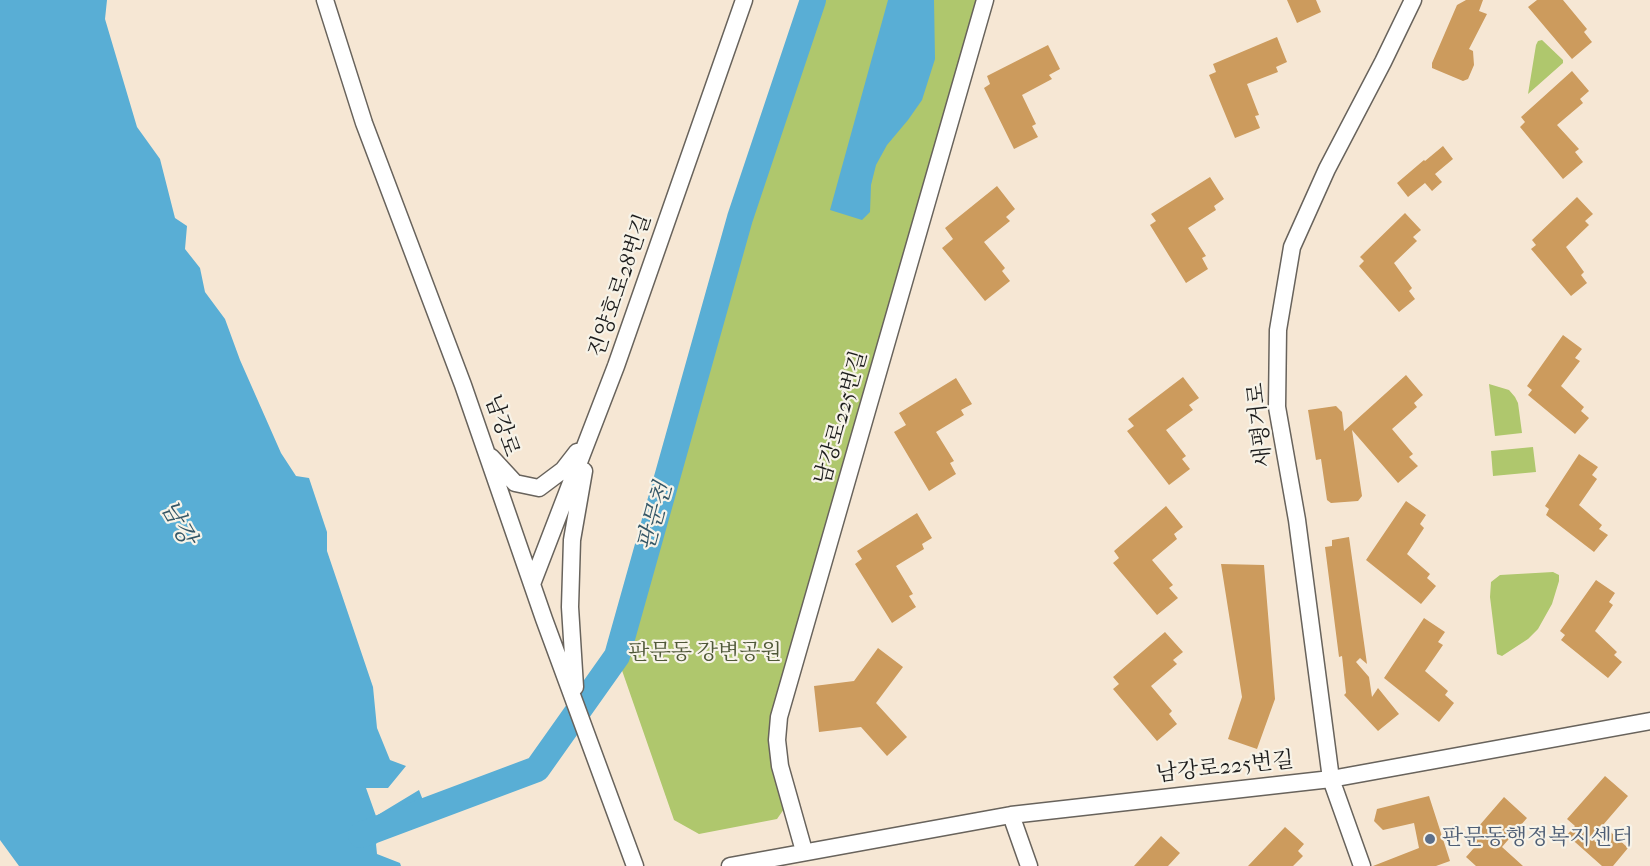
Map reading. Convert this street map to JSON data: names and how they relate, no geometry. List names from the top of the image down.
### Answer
{
  "streets": {
    "street": [
      "진양호로28번길",
      "남강로225번길",
      "새평거로",
      "남강로"
    ]
  },
  "crossings": [
    ["진양호로28번길", "남강로"],
    ["남강로225번길", "새평거로"]
  ],
  "water": ["판문천", "남강"],
  "parks": ["판문동 강변공원"],
  "places": ["판문동행정복지센터"]
}
